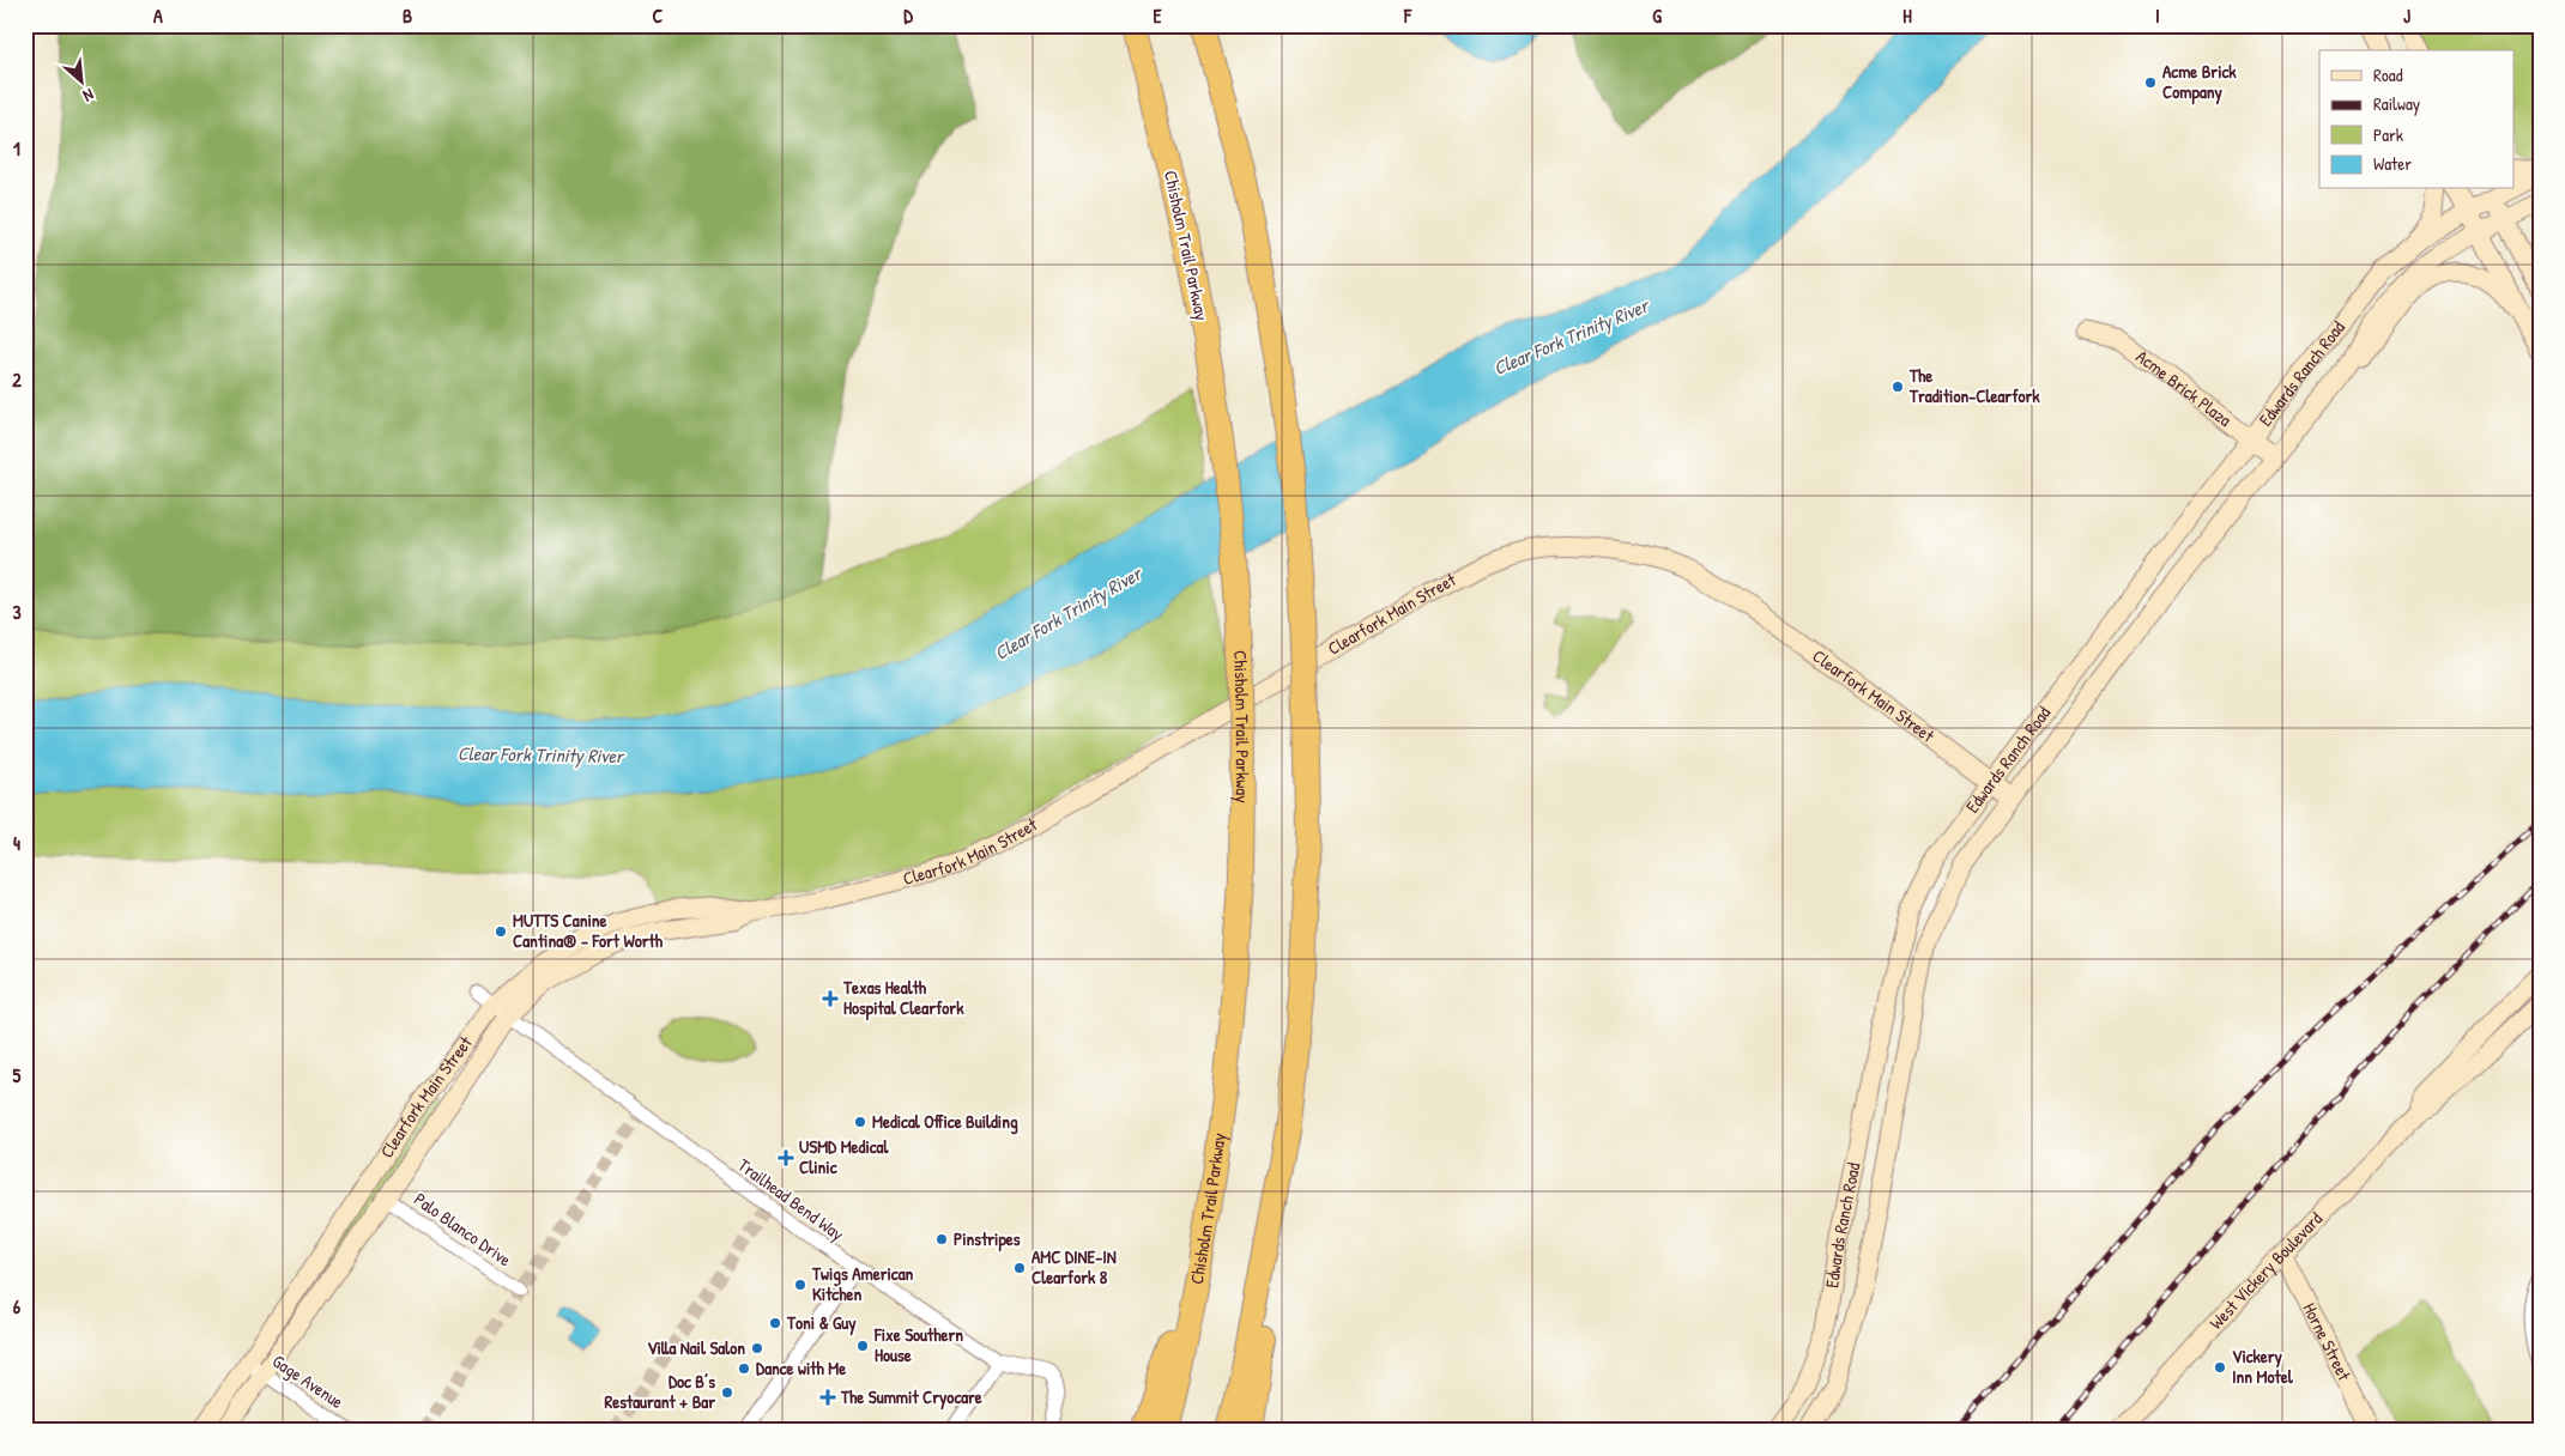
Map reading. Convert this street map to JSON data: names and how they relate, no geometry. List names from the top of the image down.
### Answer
{
  "streets": {
    "highway": ["Chisholm Trail Parkway"],
    "street": [
      "Edwards Ranch Road",
      "Acme Brick Plaza",
      "Clearfork Main Street",
      "Trailhead Bend Way",
      "Palo Blanco Drive",
      "West Vickery Boulevard",
      "Horne Street",
      "Gage Avenue"
    ]
  },
  "crossings": [
    ["Edwards Ranch Road", "Acme Brick Plaza"],
    ["Edwards Ranch Road", "Clearfork Main Street"],
    ["Clearfork Main Street", "Trailhead Bend Way"],
    ["Clearfork Main Street", "Palo Blanco Drive"],
    ["Clearfork Main Street", "Gage Avenue"],
    ["West Vickery Boulevard", "Horne Street"]
  ],
  "water": ["Clear Fork Trinity River"],
  "places": {
    "other": [
      "Acme Brick Company",
      "The Tradition-Clearfork",
      "MUTTS Canine Cantina® - Fort Worth",
      "Medical Office Building",
      "Pinstripes",
      "AMC DINE-IN Clearfork 8",
      "Twigs American Kitchen",
      "Toni & Guy",
      "Fixe Southern House",
      "Villa Nail Salon",
      "Vickery Inn Motel",
      "Dance with Me",
      "Doc B’s Restaurant + Bar"
    ],
    "health": ["Texas Health Hospital Clearfork", "USMD Medical Clinic", "The Summit Cryocare"]
  },
  "legend": [
    "Road",
    "Railway",
    "Park",
    "Water"
  ],
  "north": "bottom right",
  "grid": {
    "columns": [
      "A",
      "B",
      "C",
      "D",
      "E",
      "F",
      "G",
      "H",
      "I",
      "J"
    ],
    "rows": [
      "1",
      "2",
      "3",
      "4",
      "5",
      "6"
    ]
  }
}
